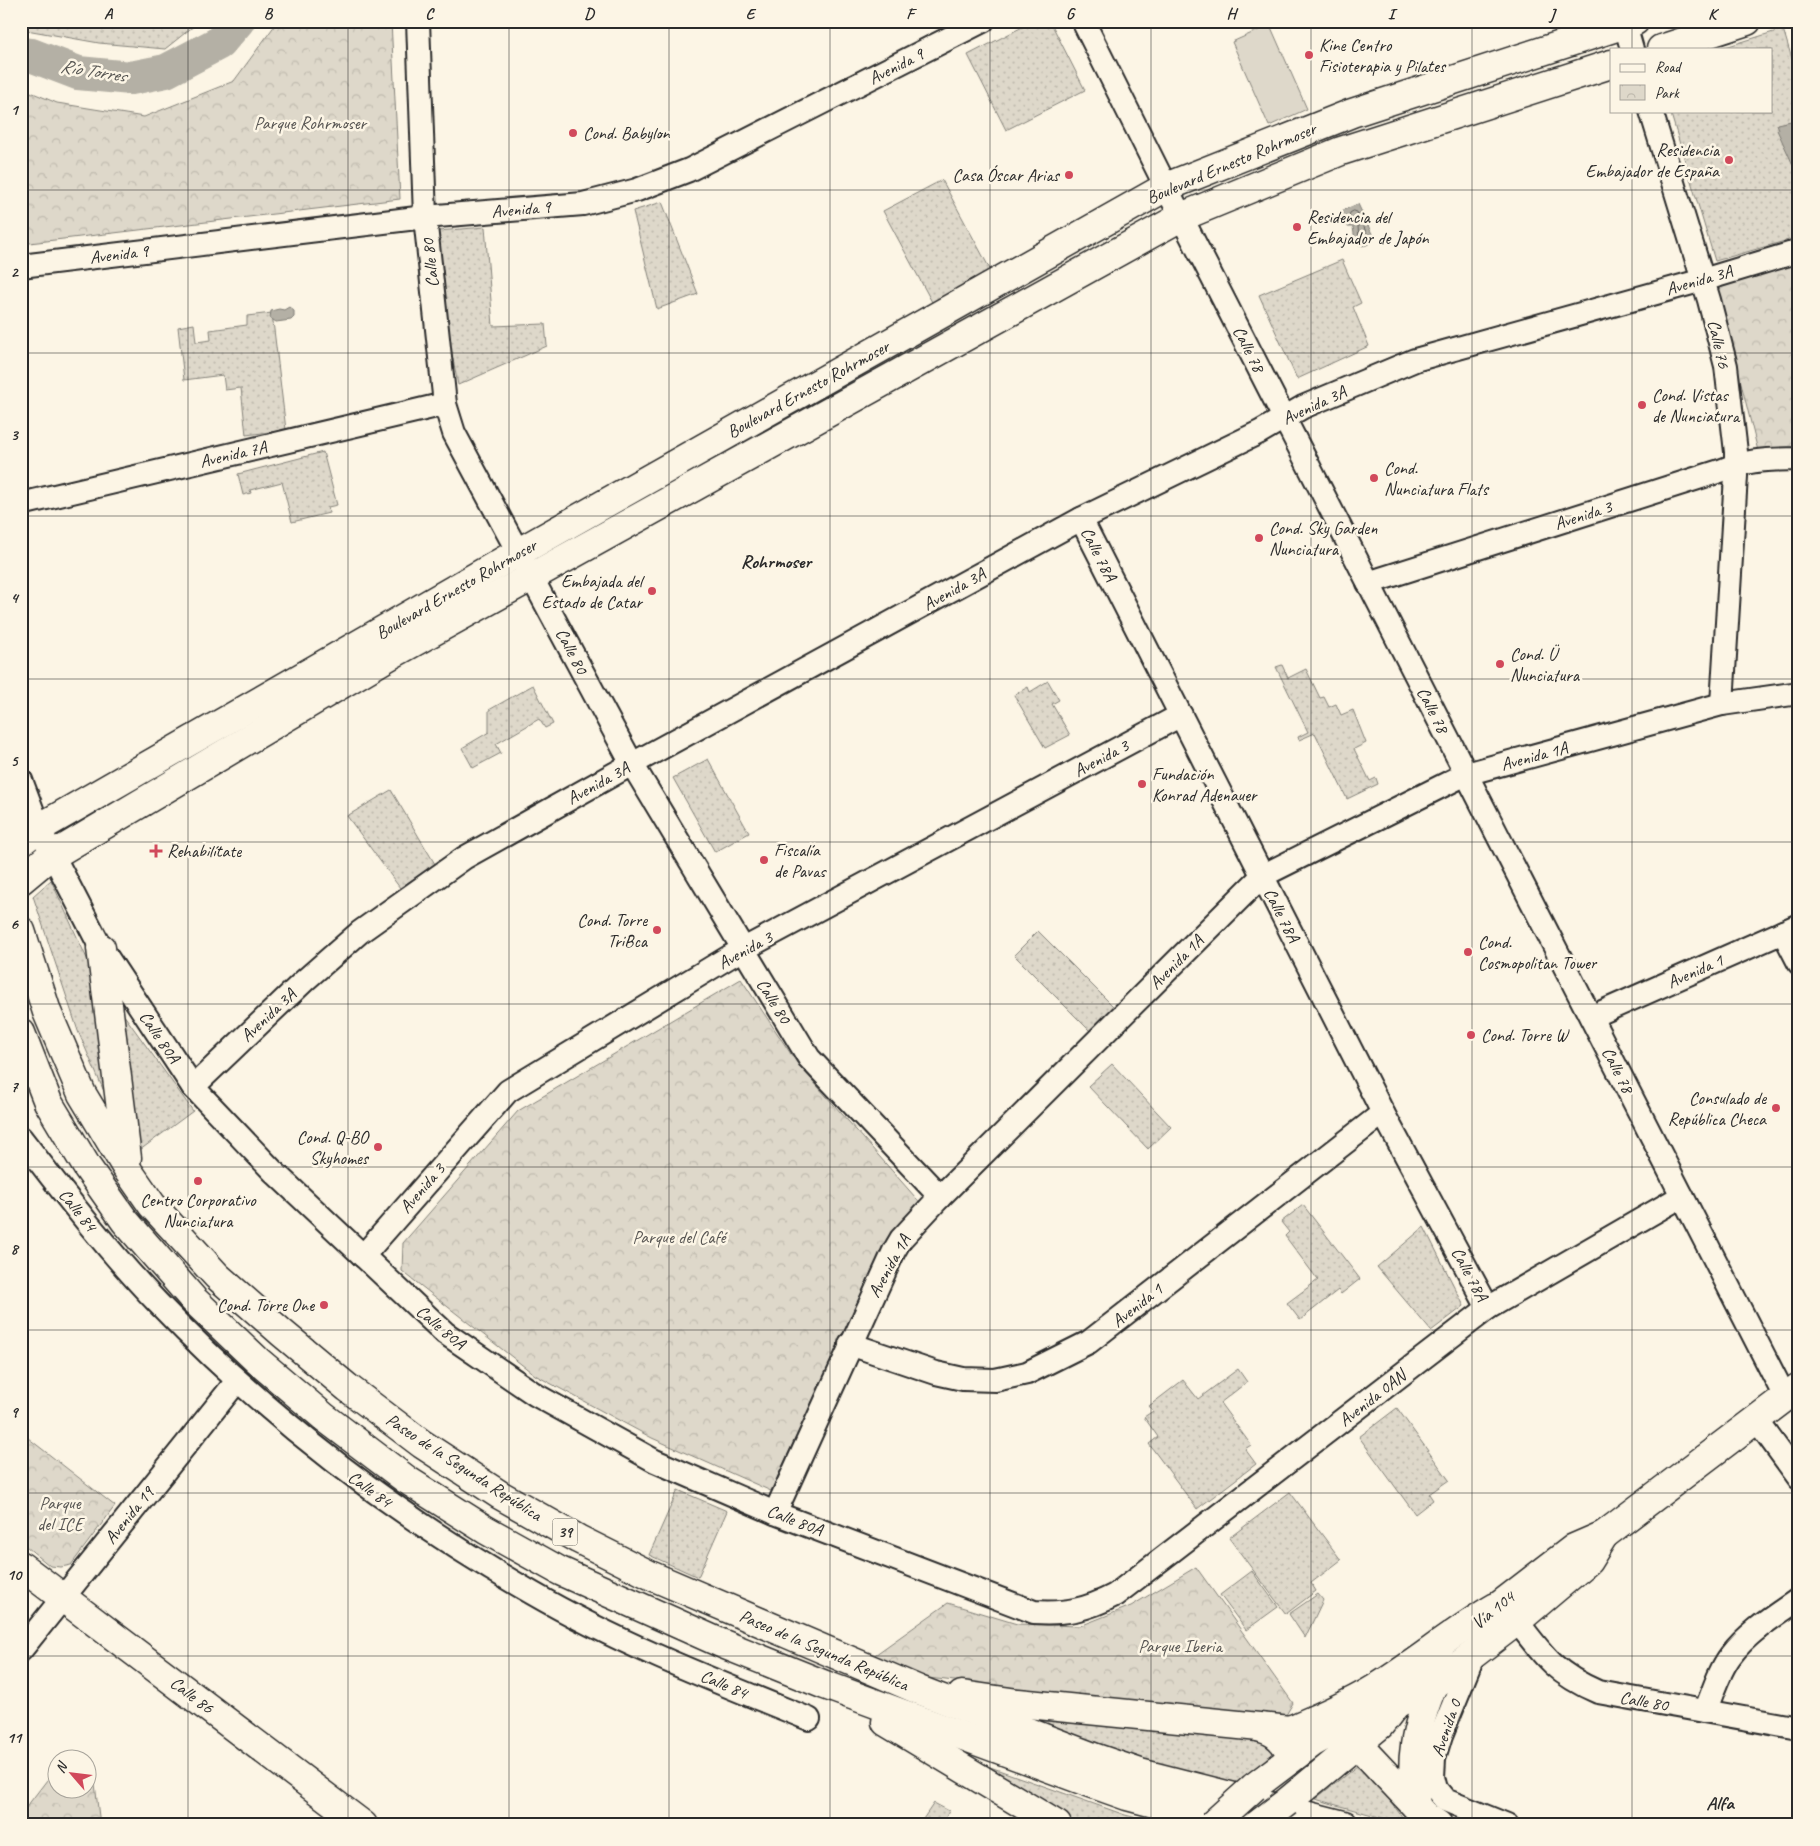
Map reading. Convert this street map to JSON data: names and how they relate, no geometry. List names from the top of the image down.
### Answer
{
  "streets": {
    "main road": [
      "Boulevard Ernesto Rohrmoser",
      "Paseo de la Segunda República",
      "39",
      "Vía 104",
      "Calle 86"
    ],
    "street": [
      "Avenida 9",
      "Calle 80",
      "Avenida 3A",
      "Calle 76",
      "Calle 78",
      "Avenida 7A",
      "Avenida 3",
      "Calle 78A",
      "Avenida 1A",
      "Avenida 1",
      "Calle 80A",
      "Calle 84",
      "Avenida 0AN",
      "Avenida 19",
      "Avenida 0"
    ]
  },
  "crossings": [
    ["Avenida 9", "Calle 80"],
    ["Boulevard Ernesto Rohrmoser", "Calle 80"],
    ["Boulevard Ernesto Rohrmoser", "Calle 78"],
    ["Boulevard Ernesto Rohrmoser", "Calle 80A"],
    ["Calle 80", "Avenida 3A"],
    ["Calle 80", "Avenida 7A"],
    ["Calle 80", "Avenida 3"],
    ["Calle 80", "Avenida 1A"],
    ["Calle 80", "Vía 104"],
    ["Avenida 3A", "Calle 76"],
    ["Avenida 3A", "Calle 78"],
    ["Avenida 3A", "Calle 78A"],
    ["Avenida 3A", "Calle 80A"],
    ["Calle 76", "Avenida 3"],
    ["Calle 76", "Avenida 1A"],
    ["Calle 78", "Avenida 3"],
    ["Calle 78", "Avenida 1A"],
    ["Calle 78", "Avenida 1"],
    ["Calle 78", "Avenida 0AN"],
    ["Calle 78", "Vía 104"],
    ["Avenida 3", "Calle 78A"],
    ["Avenida 3", "Calle 80A"],
    ["Calle 78A", "Avenida 1A"],
    ["Calle 78A", "Avenida 1"],
    ["Calle 78A", "Avenida 0AN"],
    ["Avenida 1A", "Avenida 1"],
    ["Avenida 1A", "Calle 80A"],
    ["Calle 80A", "Avenida 0AN"],
    ["Calle 84", "Avenida 19"],
    ["Avenida 19", "Calle 86"],
    ["Vía 104", "Avenida 0"]
  ],
  "districts": ["Rohrmoser", "Alfa"],
  "water": ["Río Torres"],
  "parks": [
    "Parque Rohrmoser",
    "Parque del Café",
    "Parque del ICE",
    "Parque Iberia"
  ],
  "places": {
    "other": [
      "Kine Centro Fisioterapia y Pilates",
      "Cond. Babylon",
      "Residencia Embajador de España",
      "Casa Óscar Arias",
      "Residencia del Embajador de Japón",
      "Cond. Vistas de Nunciatura",
      "Cond. Nunciatura Flats",
      "Cond. Sky Garden Nunciatura",
      "Embajada del Estado de Catar",
      "Cond. Ü Nunciatura",
      "Fundación Konrad Adenauer",
      "Fiscalía de Pavas",
      "Cond. Torre TriBca",
      "Cond. Cosmopolitan Tower",
      "Cond. Torre W",
      "Consulado de República Checa",
      "Cond. Q-BO Skyhomes",
      "Centro Corporativo Nunciatura",
      "Cond. Torre One"
    ],
    "health": ["Rehabilítate"]
  },
  "legend": ["Road", "Park"],
  "north": "top left",
  "grid": {
    "columns": [
      "A",
      "B",
      "C",
      "D",
      "E",
      "F",
      "G",
      "H",
      "I",
      "J",
      "K"
    ],
    "rows": [
      "1",
      "2",
      "3",
      "4",
      "5",
      "6",
      "7",
      "8",
      "9",
      "10",
      "11"
    ]
  }
}
